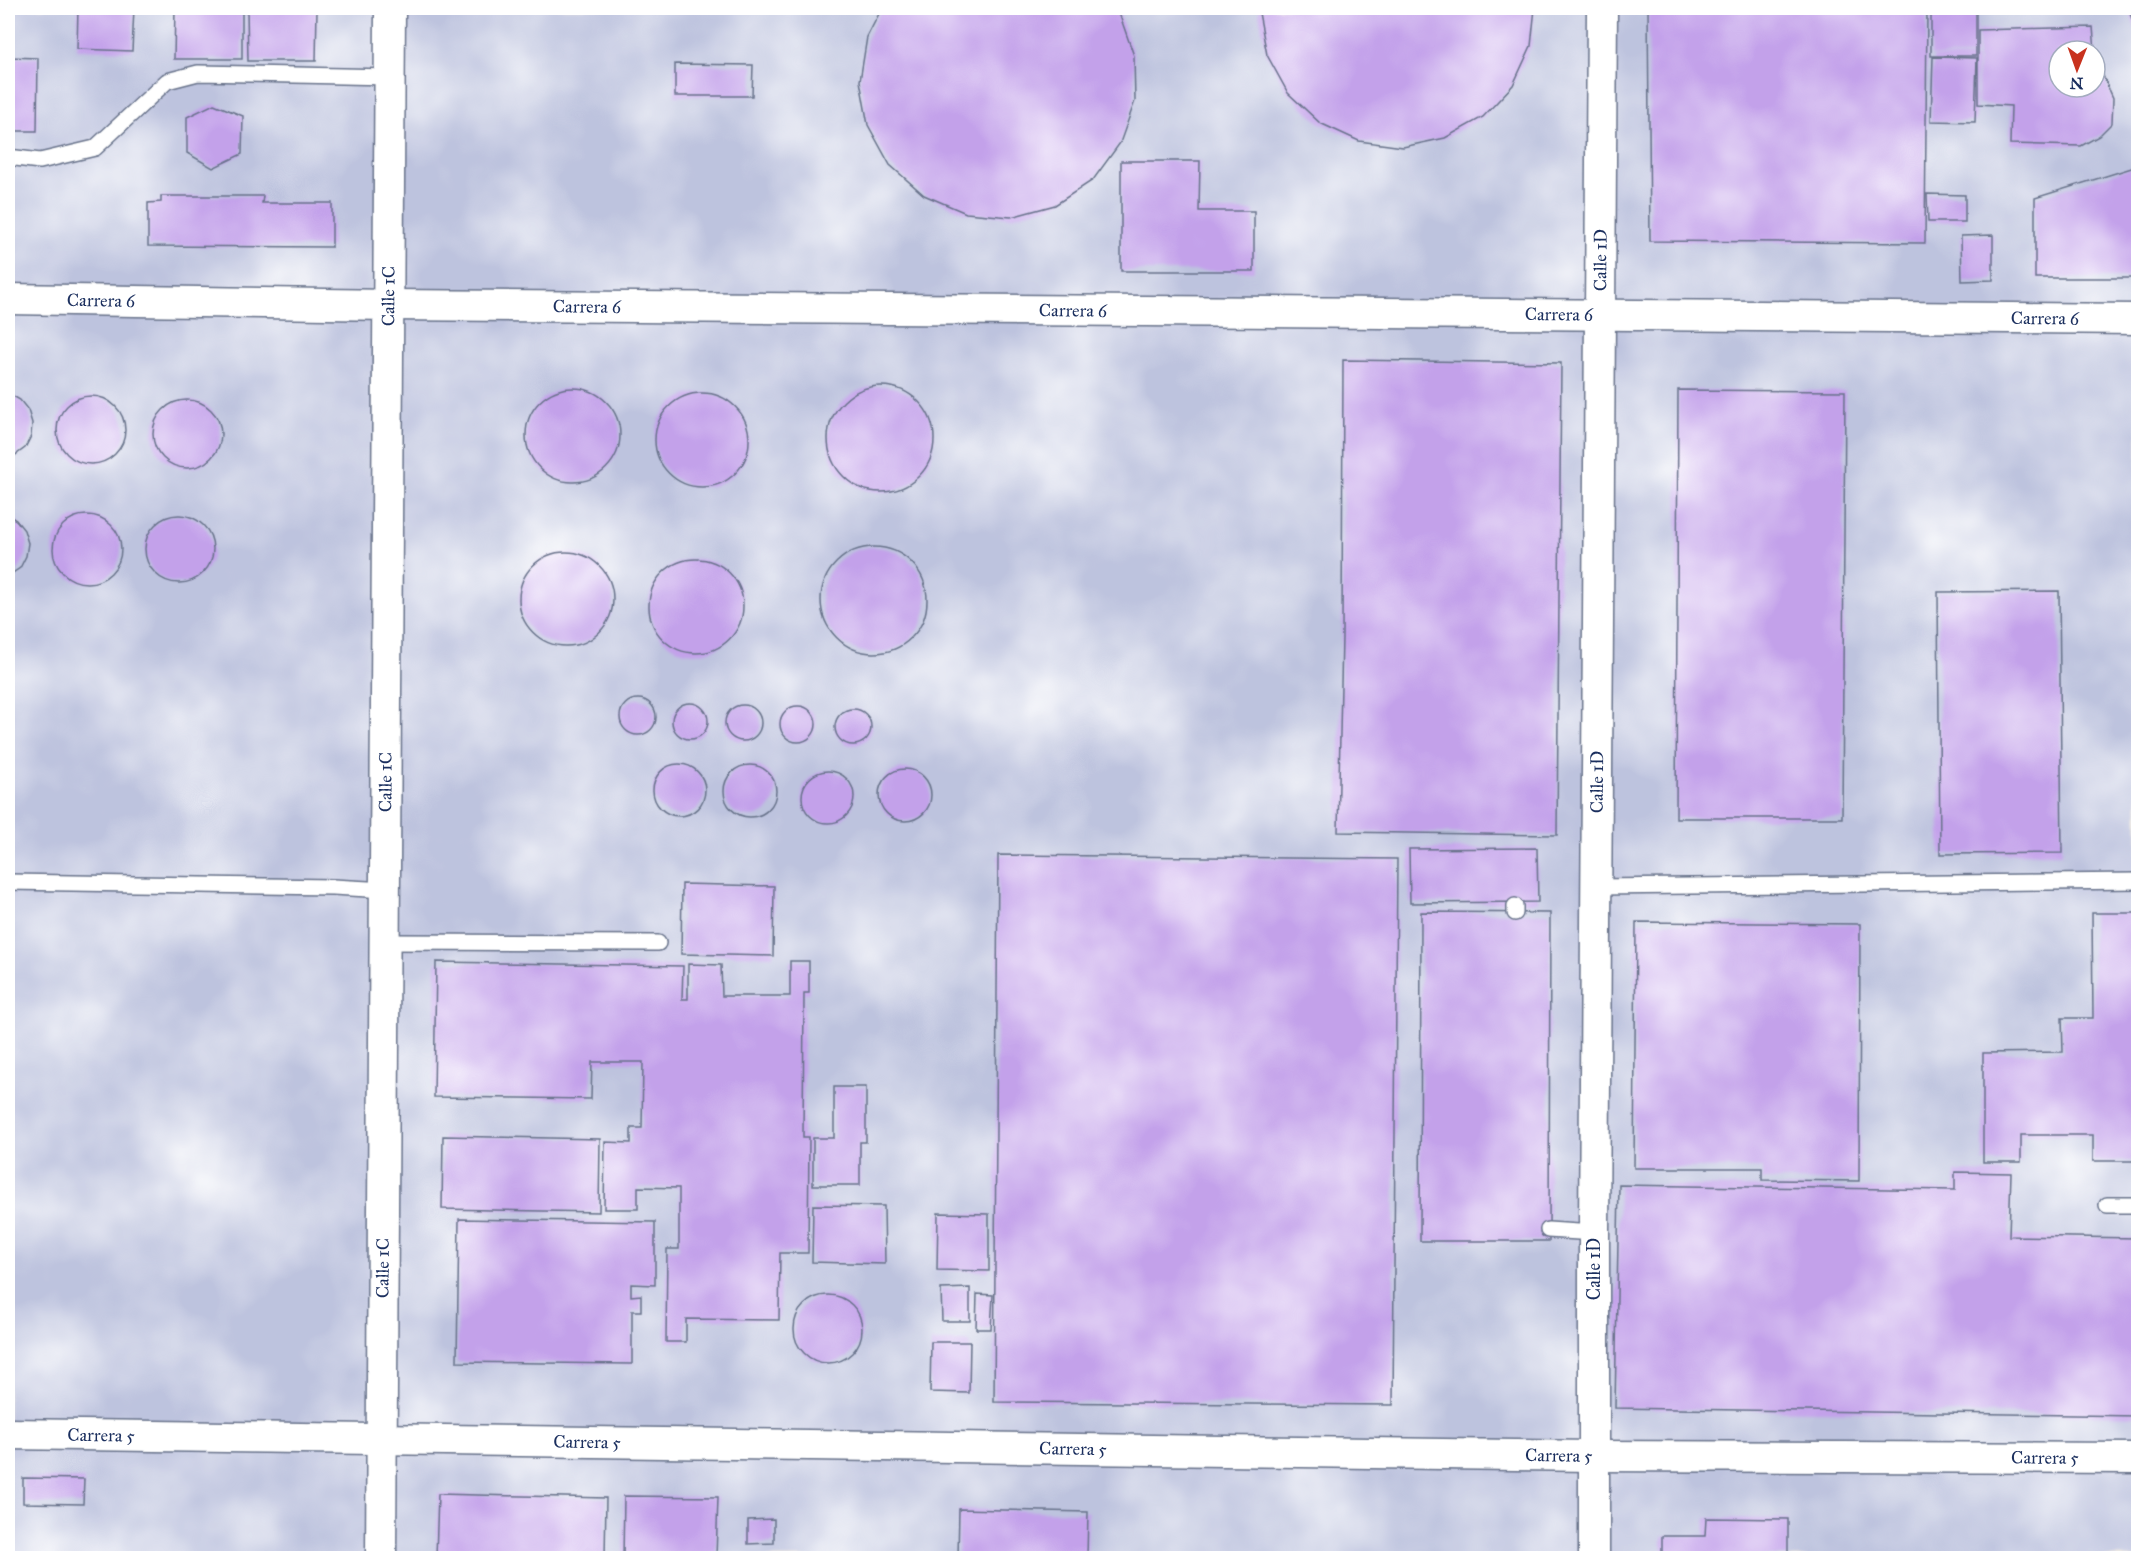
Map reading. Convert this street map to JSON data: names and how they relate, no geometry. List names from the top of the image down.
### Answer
{
  "streets": {
    "street": [
      "Calle 1D",
      "Calle 1C",
      "Carrera 6",
      "Carrera 5"
    ]
  },
  "crossings": [
    ["Calle 1D", "Carrera 6"],
    ["Calle 1D", "Carrera 5"],
    ["Calle 1C", "Carrera 6"],
    ["Calle 1C", "Carrera 5"]
  ],
  "north": "bottom"
}
